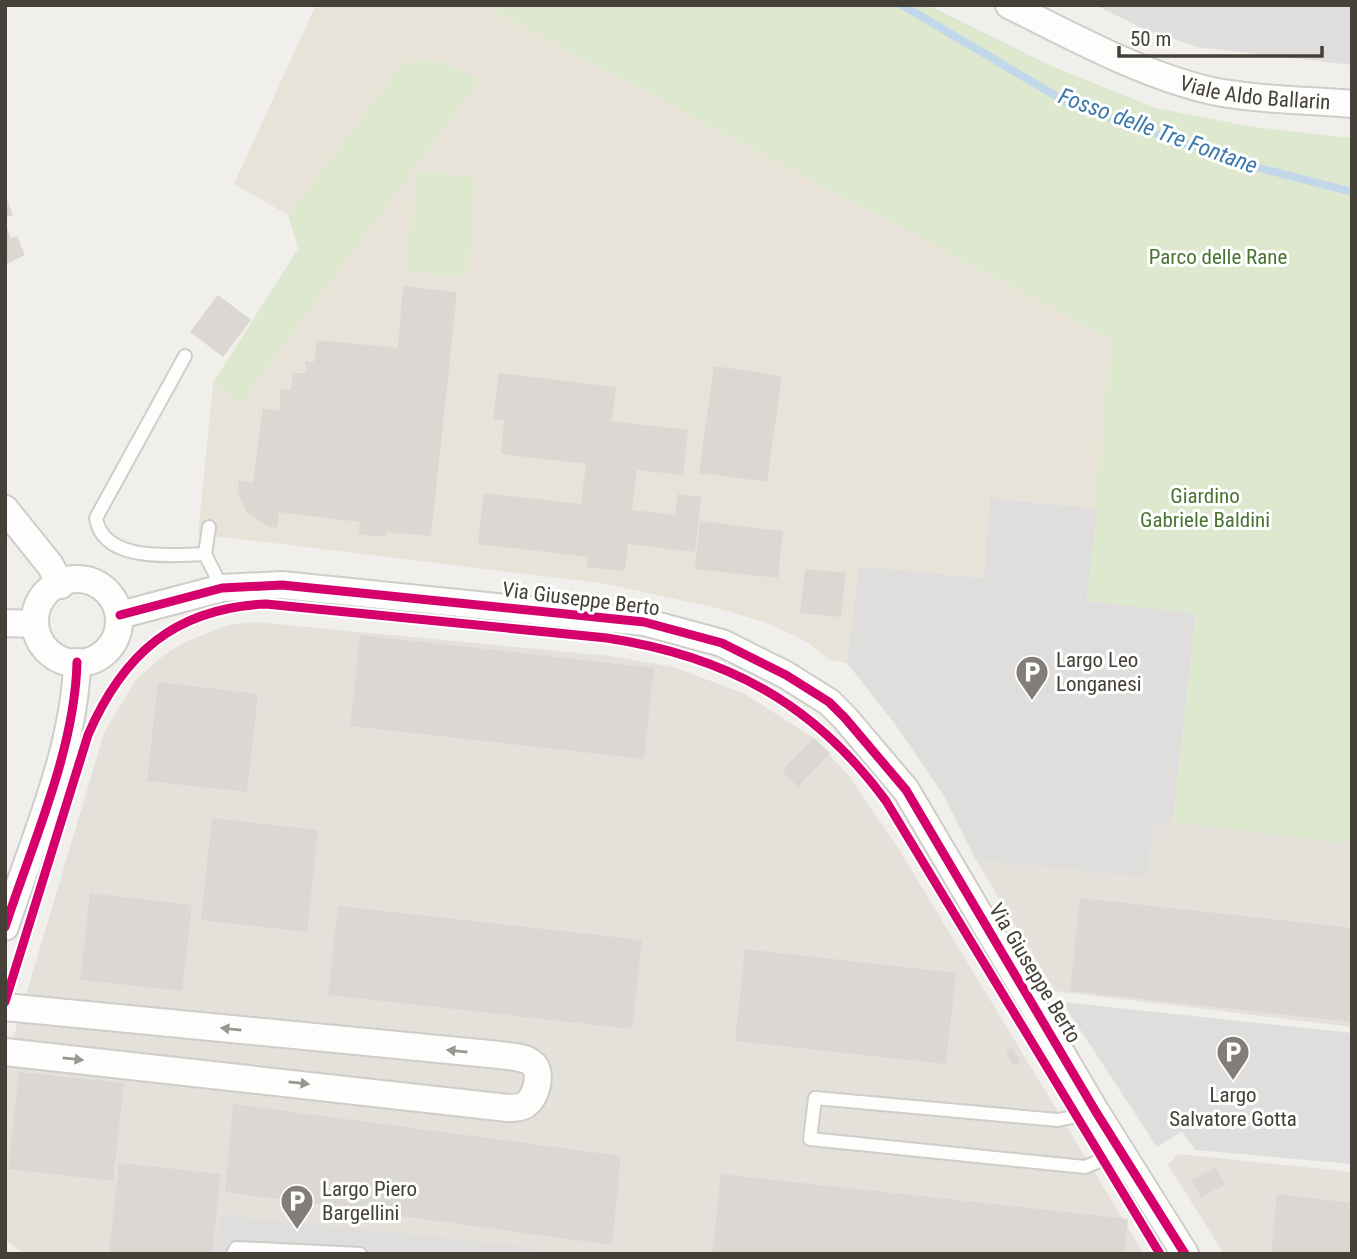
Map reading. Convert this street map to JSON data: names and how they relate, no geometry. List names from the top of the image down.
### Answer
{
  "streets": {
    "street": ["Viale Aldo Ballarin", "Via Giuseppe Berto"]
  },
  "water": ["Fosso delle Tre Fontane"],
  "parks": ["Parco delle Rane", "Giardino Gabriele Baldini"],
  "places": {
    "parking": ["Largo Leo Longanesi", "Largo Salvatore Gotta", "Largo Piero Bargellini"]
  },
  "scale_bar": "50 m"
}
